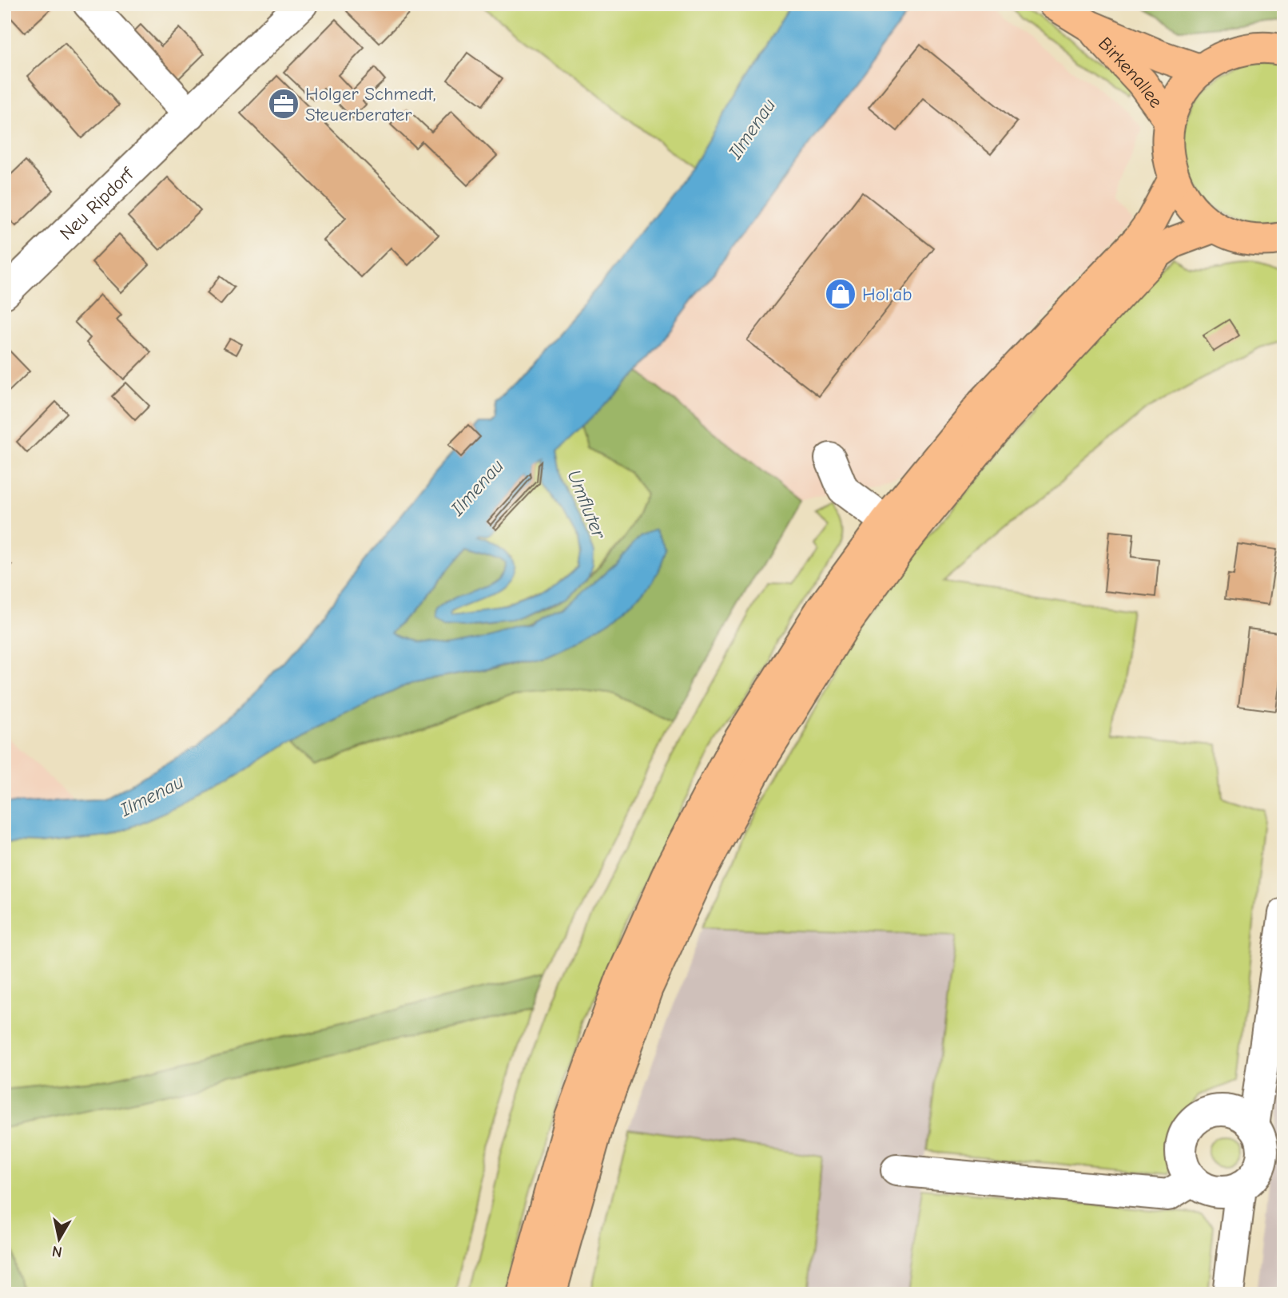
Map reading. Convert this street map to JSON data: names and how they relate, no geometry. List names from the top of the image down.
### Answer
{
  "streets": {
    "main road": ["Birkenallee"],
    "street": ["Neu Ripdorf"]
  },
  "water": ["Ilmenau", "Umfluter"],
  "places": {
    "office": ["Holger Schmedt, Steuerberater"],
    "shop": ["Hol'ab"]
  },
  "north": "bottom"
}
